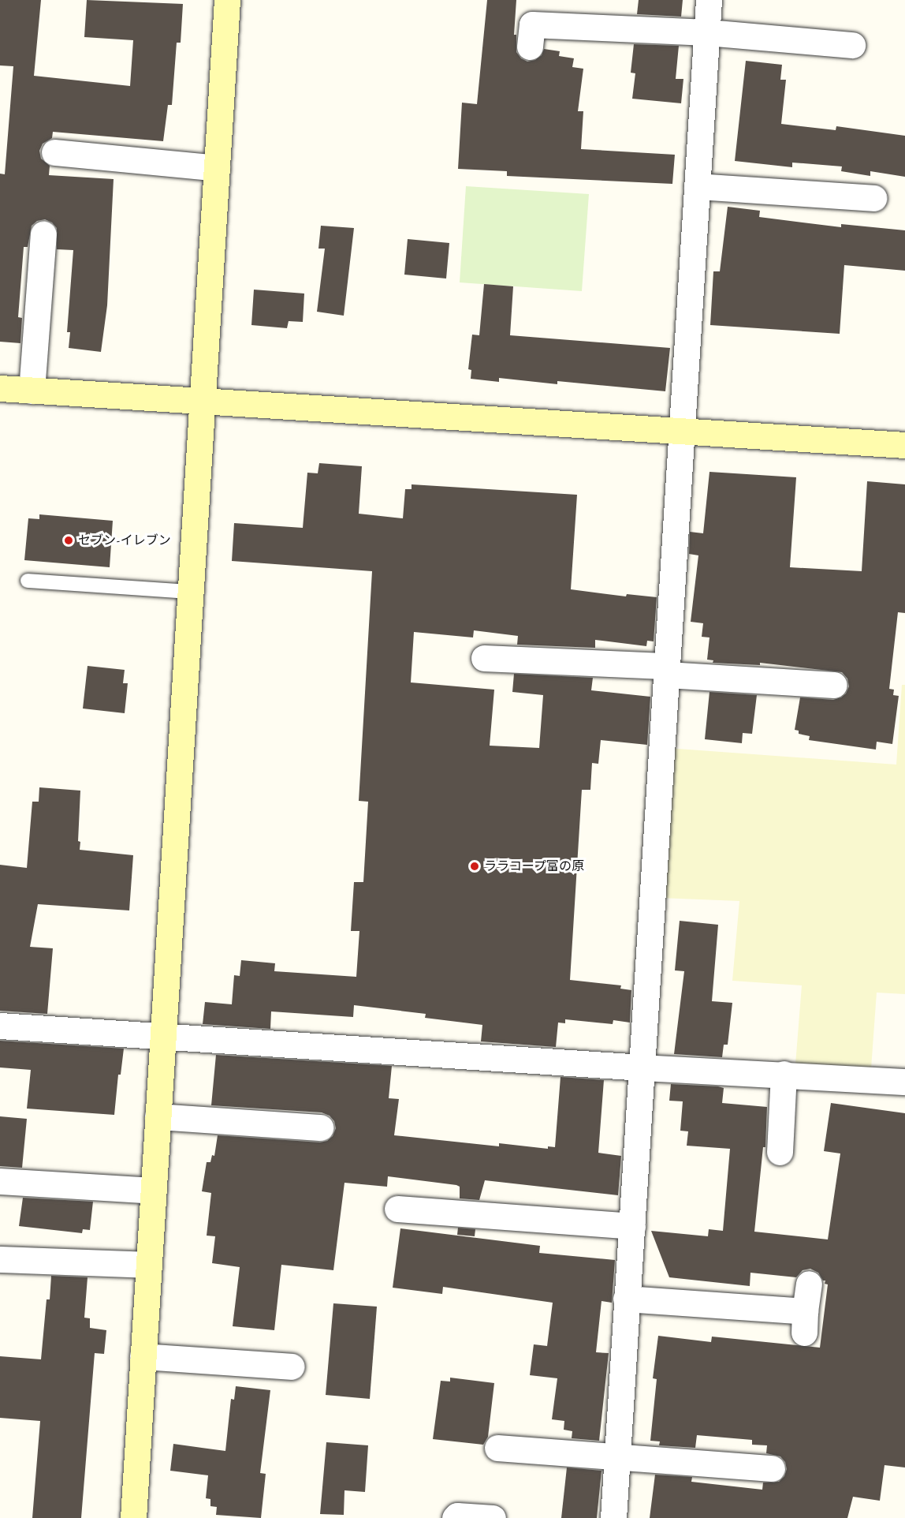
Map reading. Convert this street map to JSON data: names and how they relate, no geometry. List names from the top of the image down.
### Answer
{
  "places": ["セブン-イレブン", "ララコープ富の原"]
}
